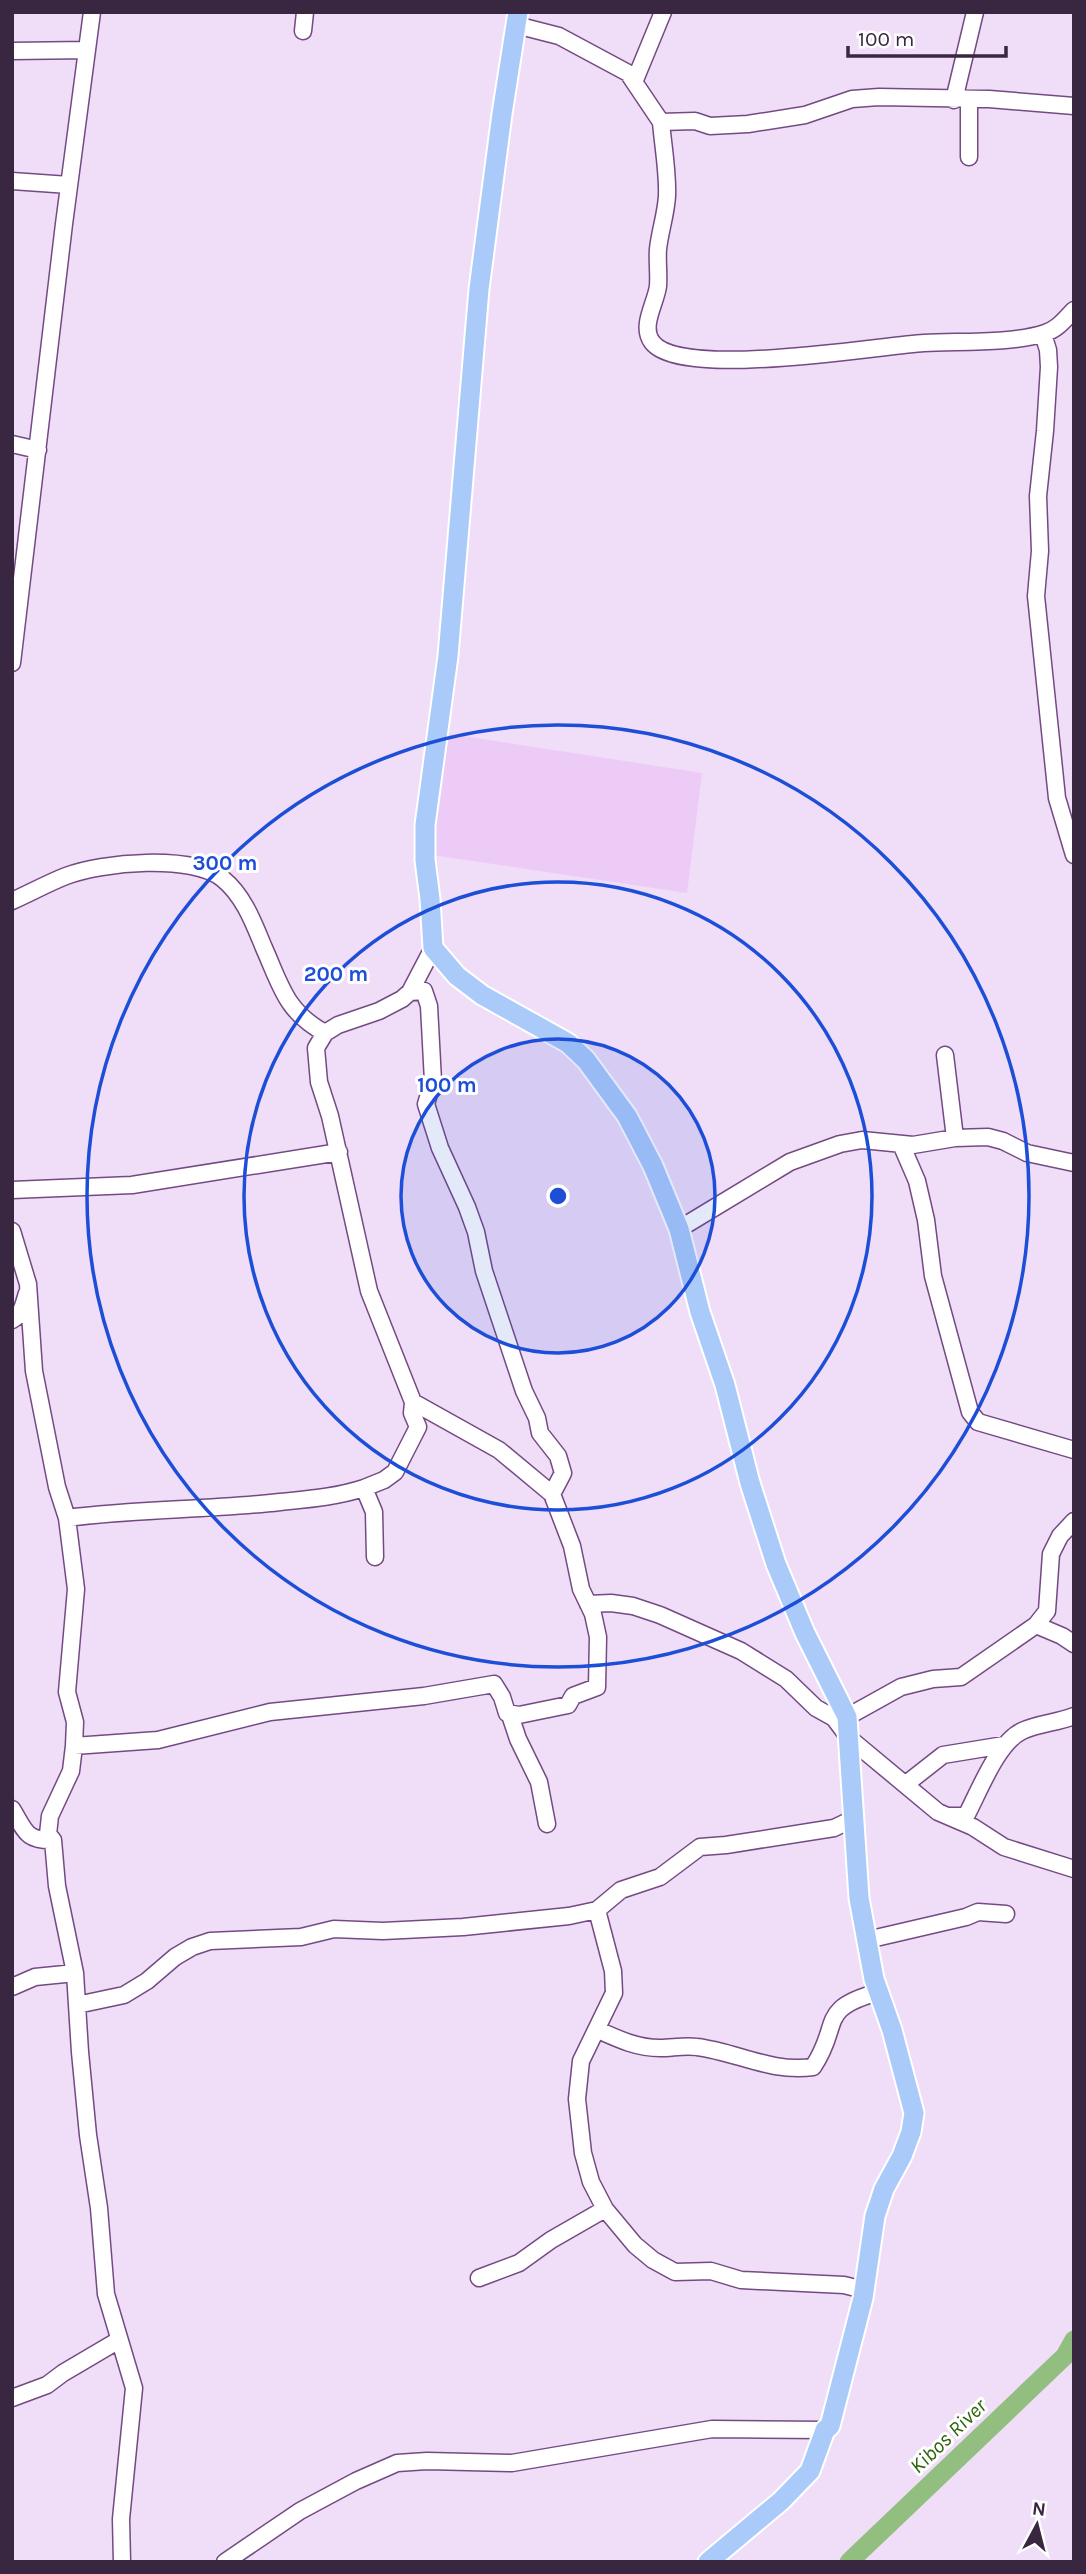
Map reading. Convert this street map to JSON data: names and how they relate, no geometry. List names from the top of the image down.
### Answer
{
  "water": ["Kibos River"],
  "scale_bar": "100 m",
  "north": "top",
  "rings": ["300 m", "200 m", "100 m"]
}
